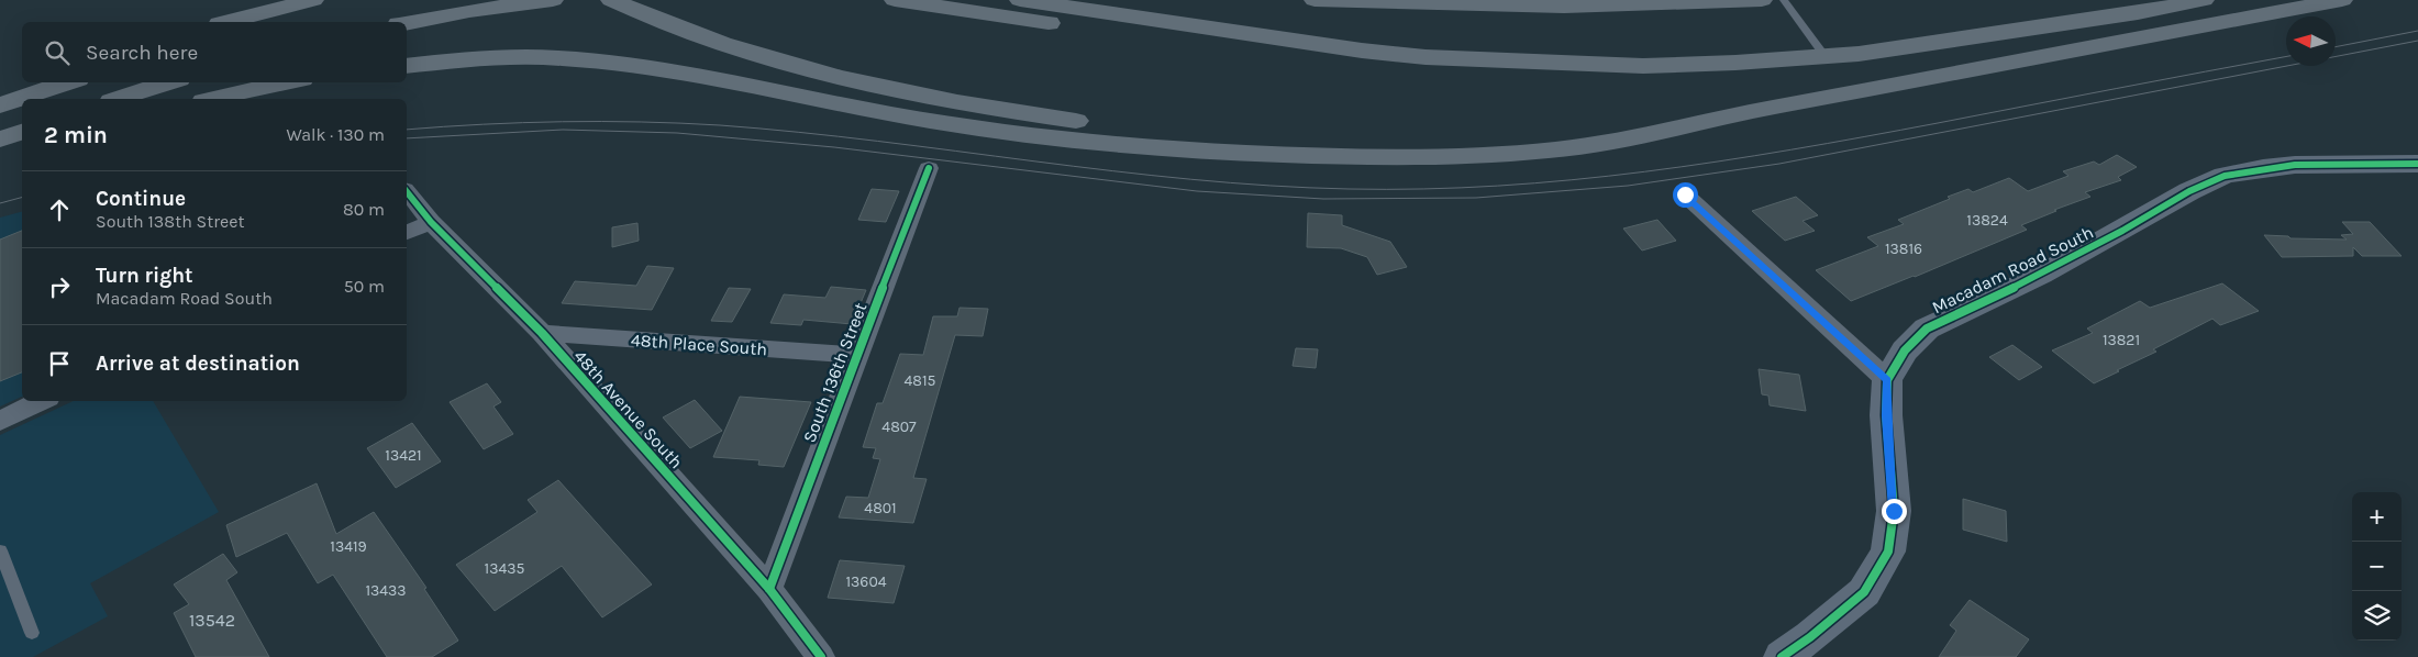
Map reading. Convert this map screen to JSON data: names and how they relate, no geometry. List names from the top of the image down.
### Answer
{
  "streets": {
    "street": [
      "Macadam Road South",
      "48th Place South",
      "South 136th Street",
      "48th Avenue South"
    ]
  },
  "crossings": [
    ["48th Place South", "South 136th Street"],
    ["48th Place South", "48th Avenue South"],
    ["South 136th Street", "48th Avenue South"]
  ],
  "house_numbers": [
    "13824",
    "13816",
    "13821",
    "4815",
    "4807",
    "13421",
    "4801",
    "13419",
    "13435",
    "13604",
    "13433",
    "13542"
  ],
  "north": "left",
  "page": {
    "search": "Search here",
    "heading": ["2 min", "Walk · 130 m"],
    "list": [
      ["Continue", "South 138th Street", "80 m"],
      ["Turn right", "Macadam Road South", "50 m"],
      "Arrive at destination"
    ],
    "map_buttons": ["+", "−"]
  }
}
